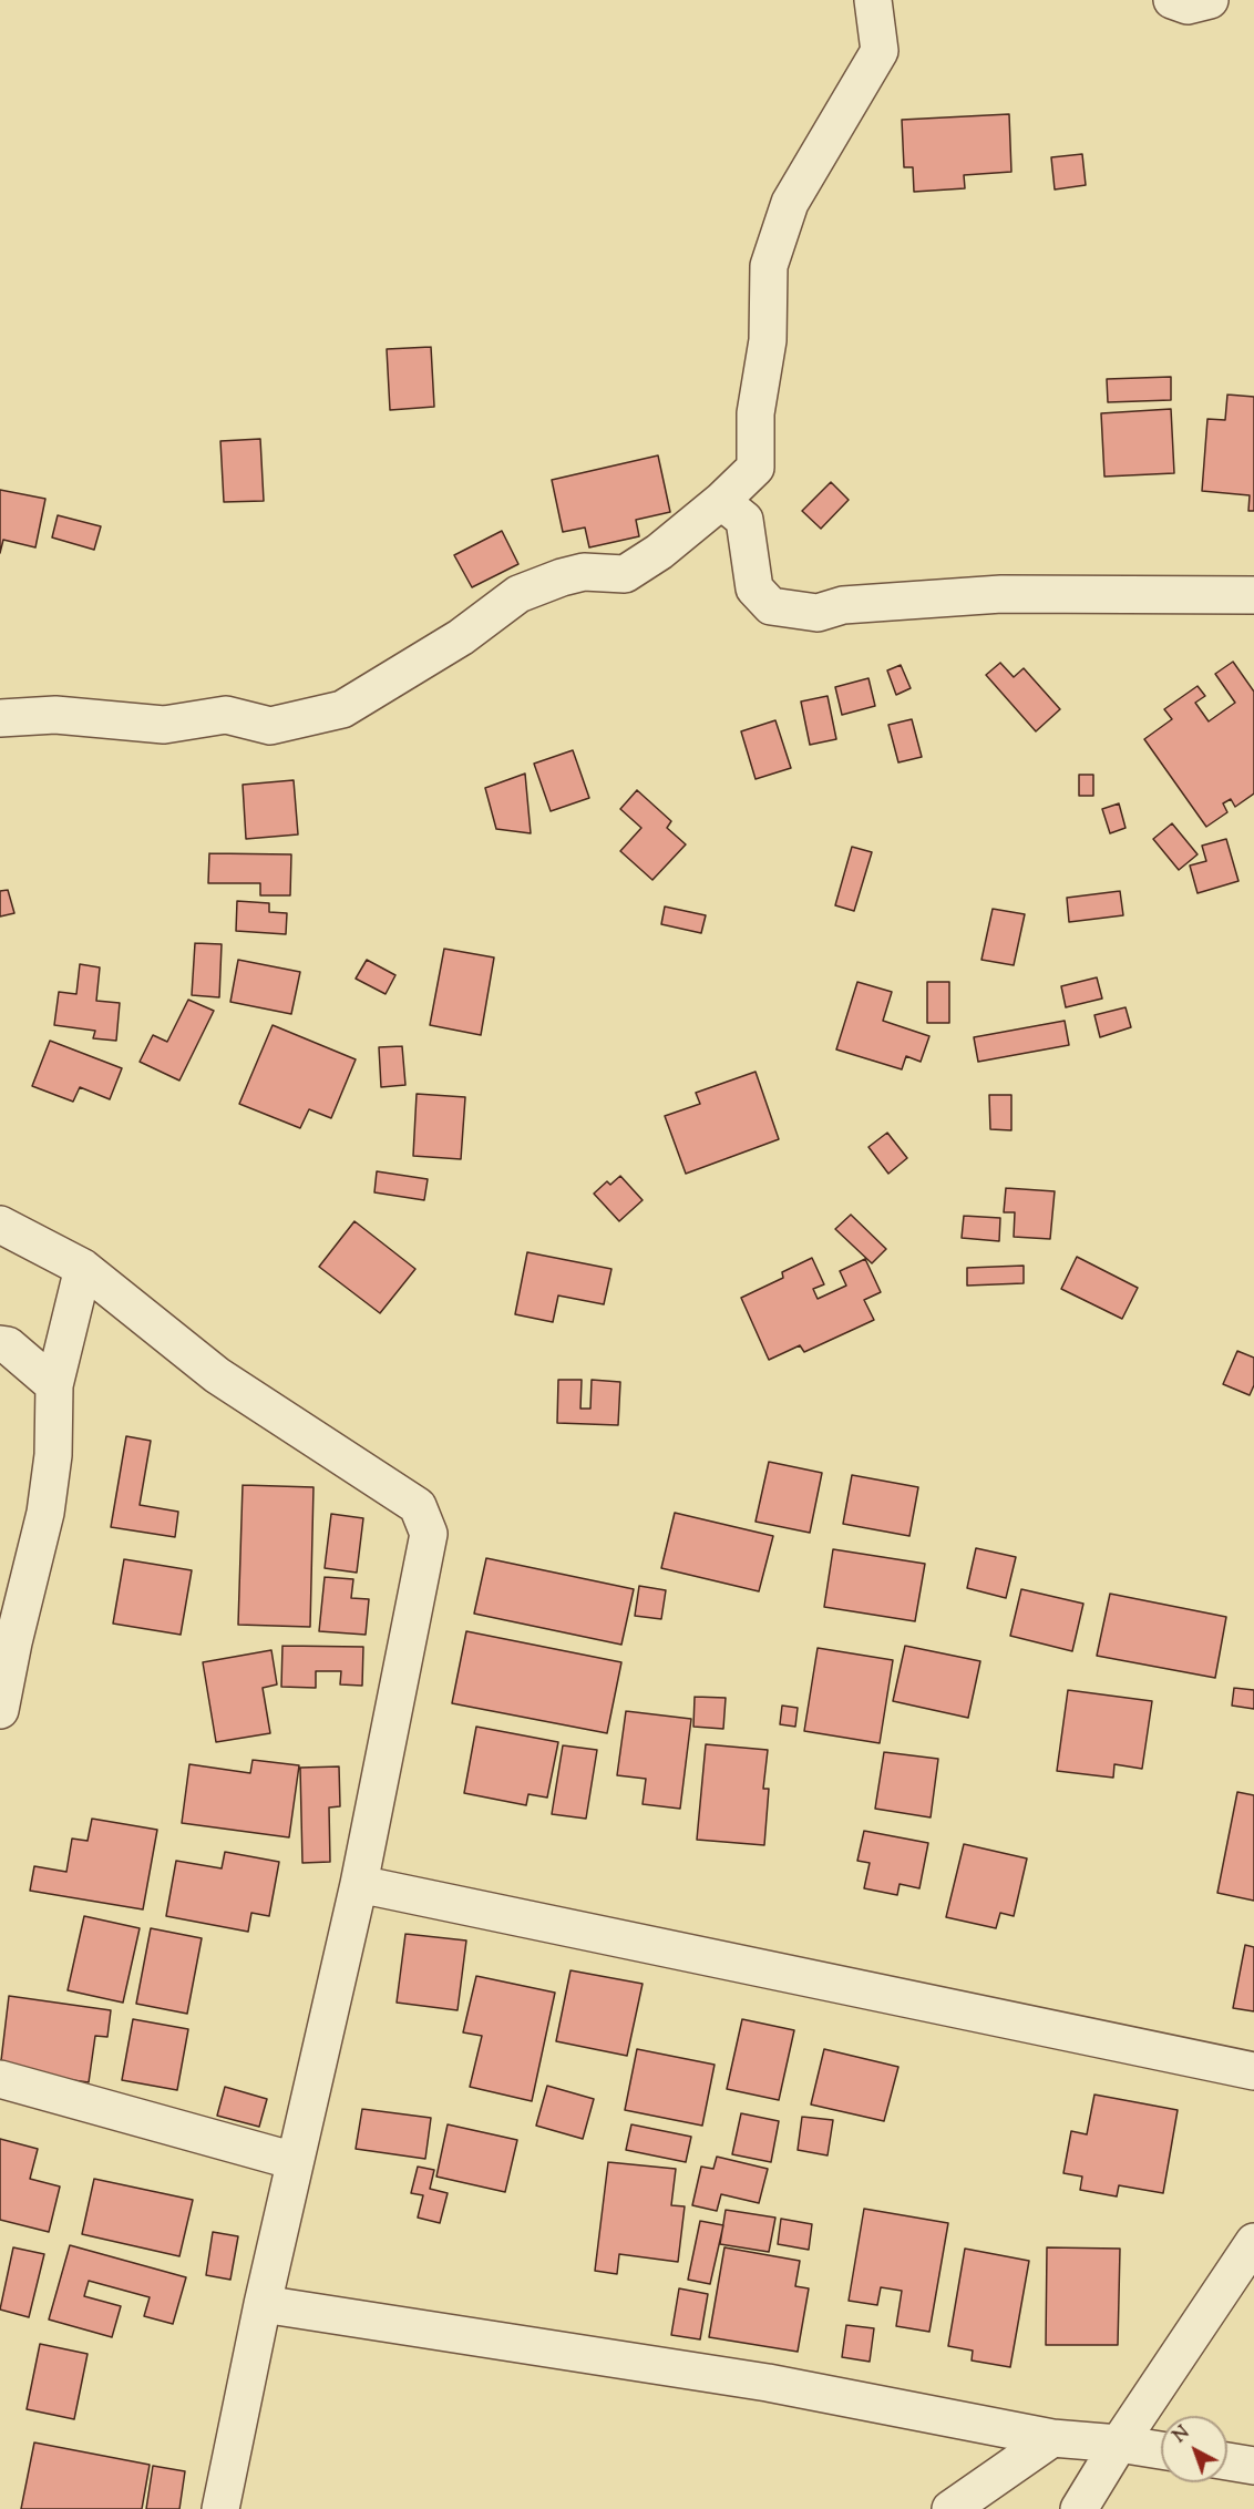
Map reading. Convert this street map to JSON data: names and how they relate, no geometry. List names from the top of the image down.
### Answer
{
  "north": "top left"
}
